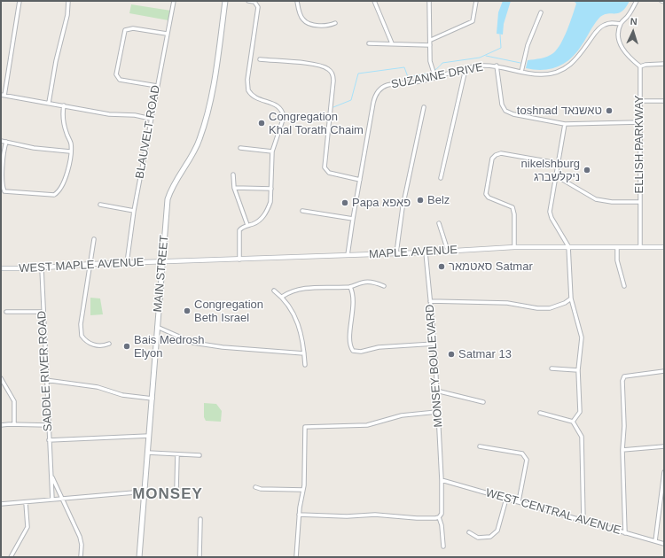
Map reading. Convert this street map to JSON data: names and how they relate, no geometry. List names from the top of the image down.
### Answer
{
  "streets": {
    "main road": ["MAIN STREET"],
    "street": [
      "SUZANNE DRIVE",
      "BLAUVELT ROAD",
      "ELLISH PARKWAY",
      "MAPLE AVENUE",
      "WEST MAPLE AVENUE",
      "MONSEY BOULEVARD",
      "SADDLE RIVER ROAD",
      "WEST CENTRAL AVENUE"
    ]
  },
  "crossings": [
    ["SUZANNE DRIVE", "MAPLE AVENUE"],
    ["BLAUVELT ROAD", "WEST MAPLE AVENUE"],
    ["ELLISH PARKWAY", "MAPLE AVENUE"],
    ["MAPLE AVENUE", "WEST MAPLE AVENUE"],
    ["MAPLE AVENUE", "MAIN STREET"],
    ["MAPLE AVENUE", "MONSEY BOULEVARD"],
    ["WEST MAPLE AVENUE", "MAIN STREET"],
    ["WEST MAPLE AVENUE", "SADDLE RIVER ROAD"],
    ["MONSEY BOULEVARD", "WEST CENTRAL AVENUE"]
  ],
  "districts": ["MONSEY"],
  "places": [
    "toshnad טאשנאד",
    "Congregation Khal Torath Chaim",
    "nikelshburg ניקלשברג",
    "Belz",
    "Papa פאפא",
    "סאטמאר Satmar",
    "Congregation Beth Israel",
    "Bais Medrosh Elyon",
    "Satmar 13"
  ],
  "north": "top"
}
